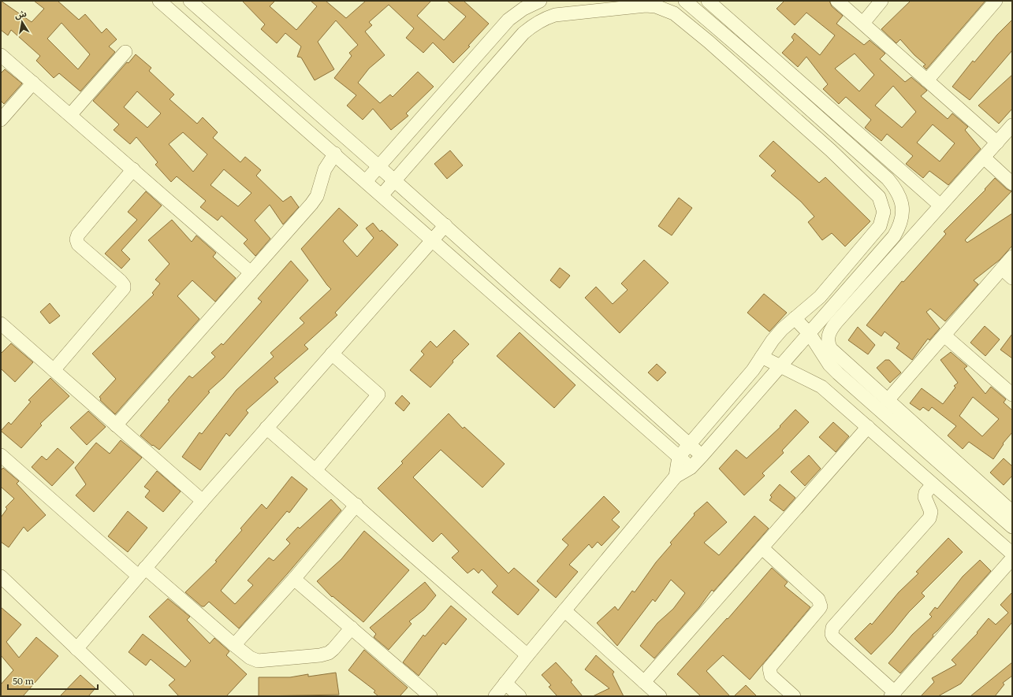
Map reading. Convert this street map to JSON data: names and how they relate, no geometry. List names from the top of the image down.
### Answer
{
  "scale_bar": "50 m",
  "north": "top"
}
